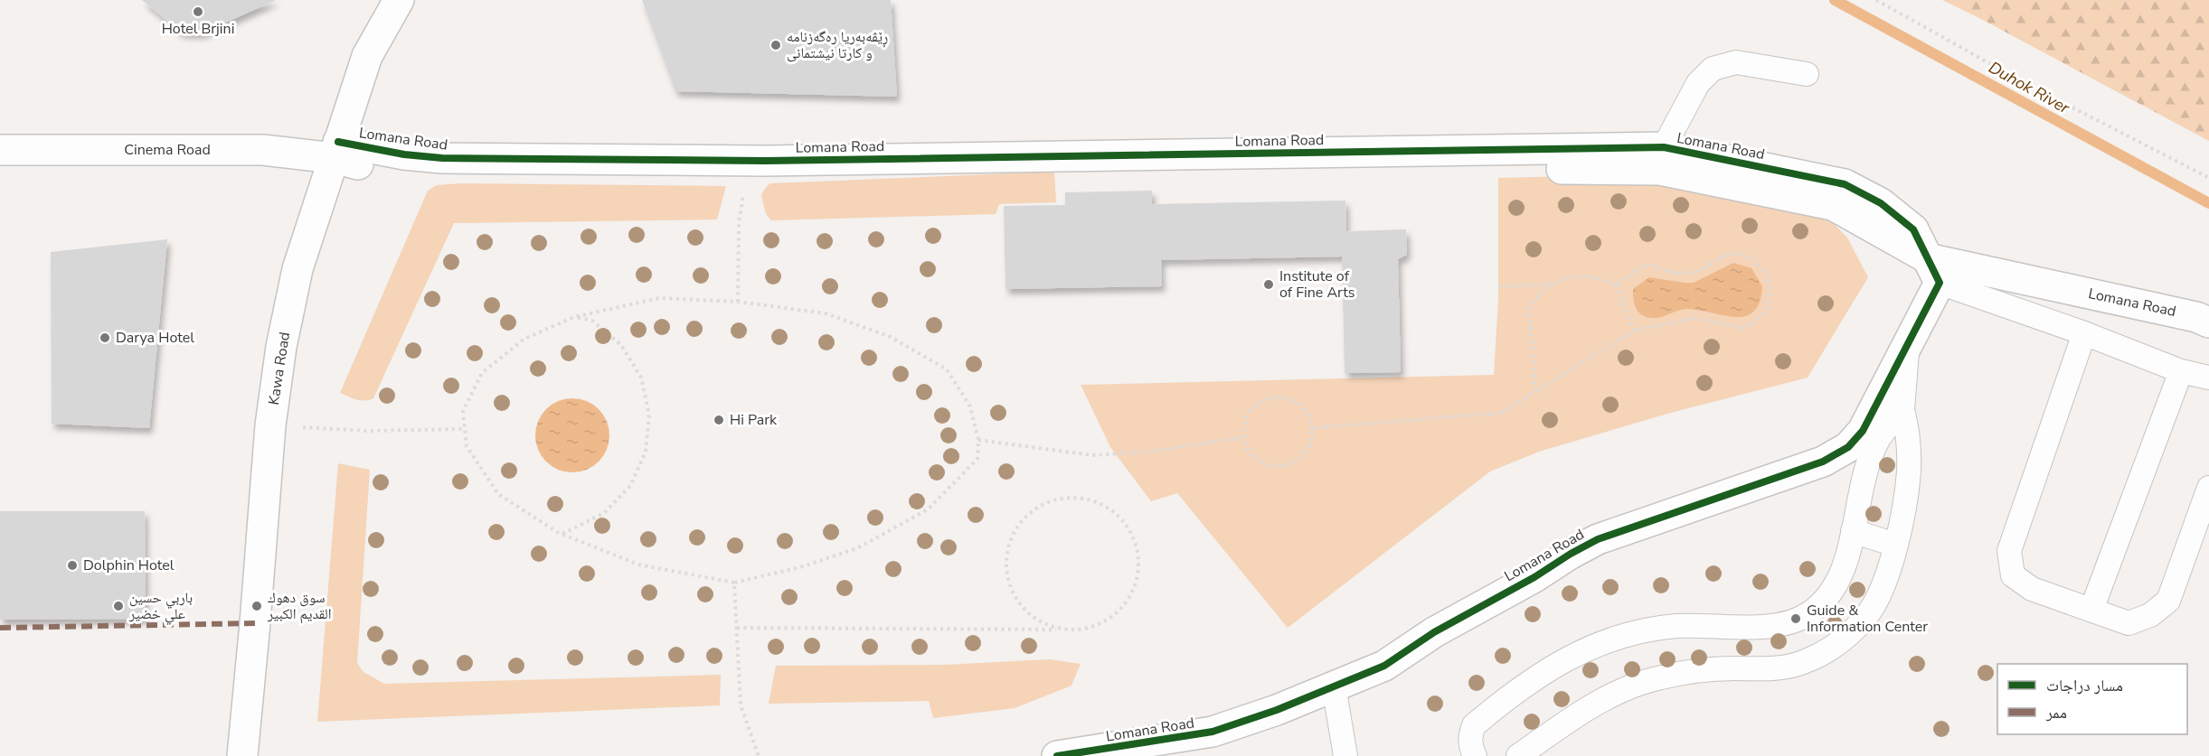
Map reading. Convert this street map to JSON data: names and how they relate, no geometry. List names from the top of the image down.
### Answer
{
  "streets": {
    "main road": ["Lomana Road", "Cinema Road", "Kawa Road"]
  },
  "crossings": [
    ["Lomana Road", "Cinema Road"],
    ["Lomana Road", "Kawa Road"],
    ["Cinema Road", "Kawa Road"]
  ],
  "water": ["Duhok River"],
  "places": [
    "Hotel Brjini",
    "ڕێڤەبەریا رەگەزنامە و کارتا نیشتمانی",
    "Institute of of Fine Arts",
    "Darya Hotel",
    "Hi Park",
    "Dolphin Hotel",
    "باربي حسين علي خضير",
    "سوق دهوك القديم الكبير",
    "Guide & Information Center"
  ],
  "legend": ["مسار دراجات", "ممر"]
}
